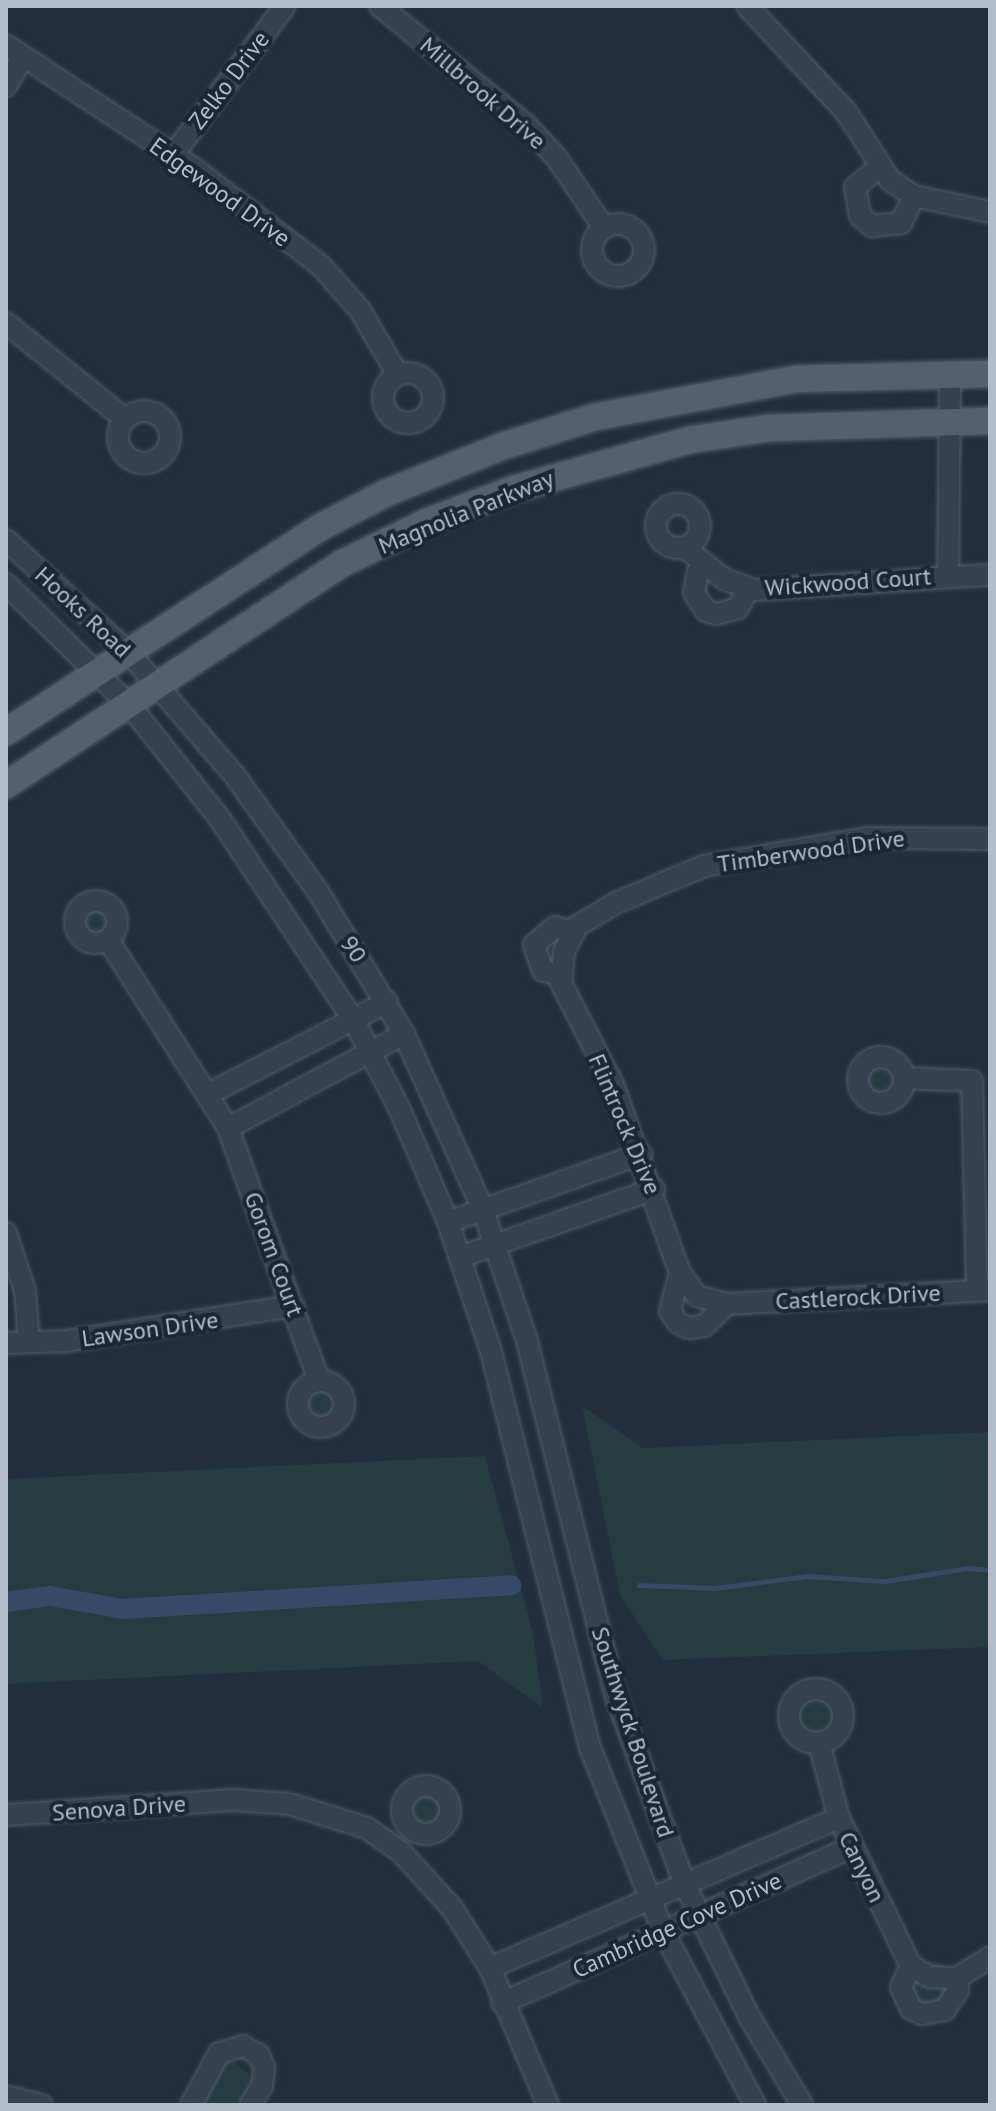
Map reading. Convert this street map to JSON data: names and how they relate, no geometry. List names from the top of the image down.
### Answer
{
  "streets": {
    "main road": ["Magnolia Parkway"],
    "street": [
      "Zelko Drive",
      "Millbrook Drive",
      "Edgewood Drive",
      "Wickwood Court",
      "Hooks Road",
      "Timberwood Drive",
      "90",
      "Flintrock Drive",
      "Gorom Court",
      "Castlerock Drive",
      "Lawson Drive",
      "Southwyck Boulevard",
      "Senova Drive",
      "Canyon",
      "Cambridge Cove Drive"
    ]
  },
  "crossings": [
    ["Zelko Drive", "Edgewood Drive"],
    ["Magnolia Parkway", "Hooks Road"],
    ["Magnolia Parkway", "90"],
    ["Hooks Road", "90"],
    ["Timberwood Drive", "Flintrock Drive"],
    ["90", "Southwyck Boulevard"],
    ["Flintrock Drive", "Castlerock Drive"],
    ["Gorom Court", "Lawson Drive"],
    ["Southwyck Boulevard", "Cambridge Cove Drive"],
    ["Canyon", "Cambridge Cove Drive"]
  ]
}
